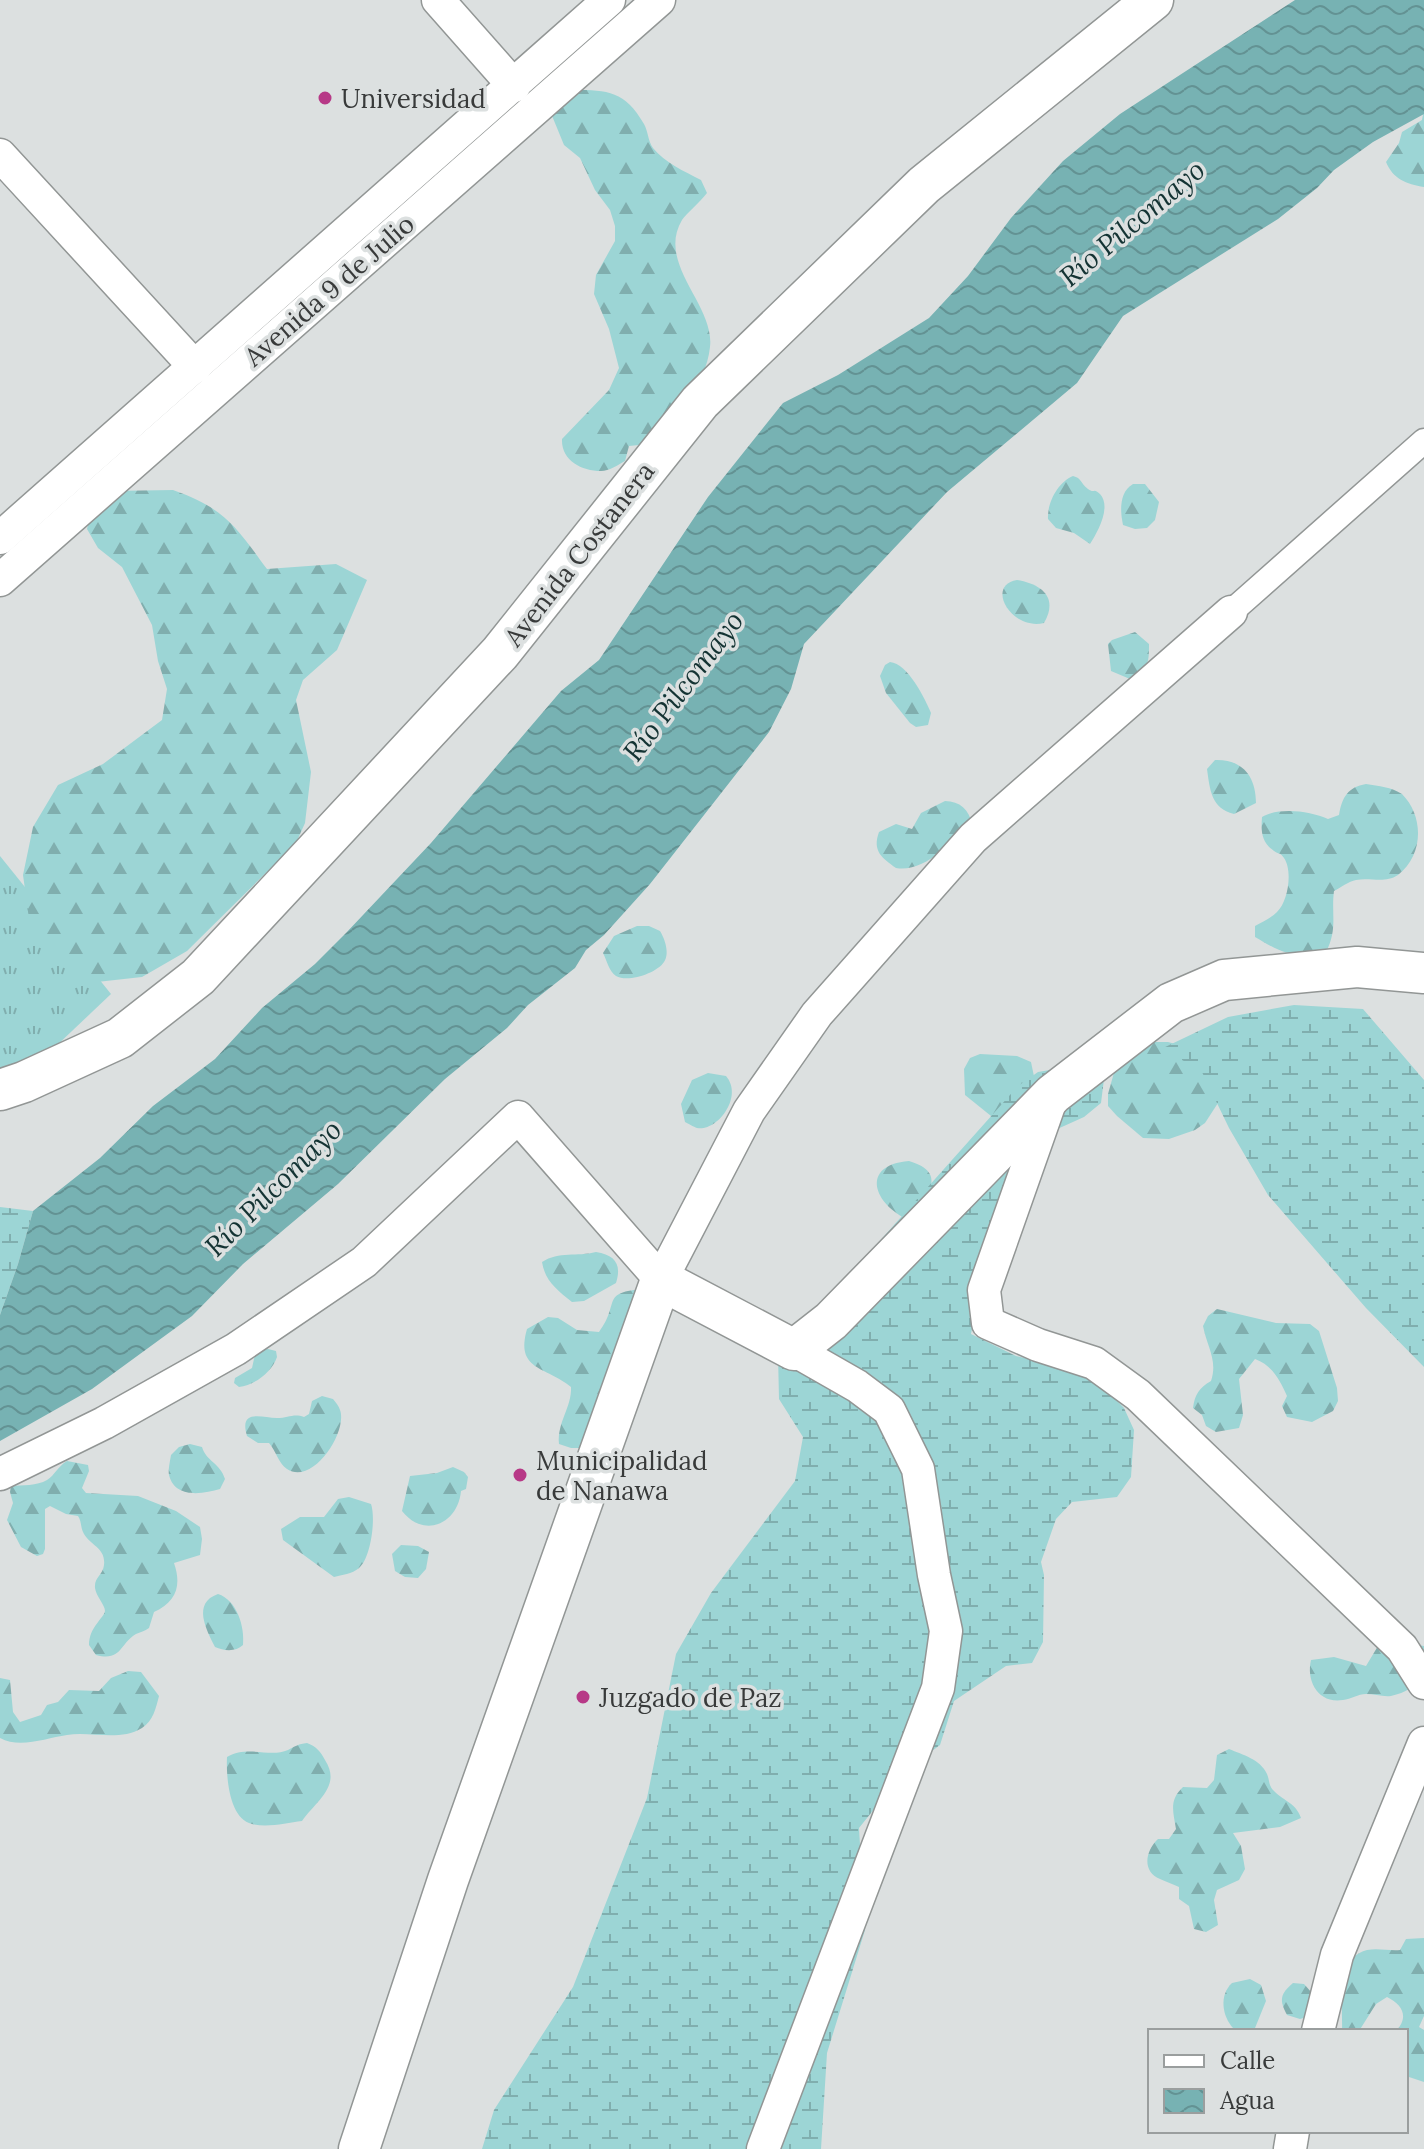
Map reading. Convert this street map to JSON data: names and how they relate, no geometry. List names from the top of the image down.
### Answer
{
  "streets": {
    "street": ["Avenida 9 de Julio", "Avenida Costanera"]
  },
  "water": ["Río Pilcomayo"],
  "places": ["Universidad", "Municipalidad de Nanawa", "Juzgado de Paz"],
  "legend": ["Calle", "Agua"]
}
